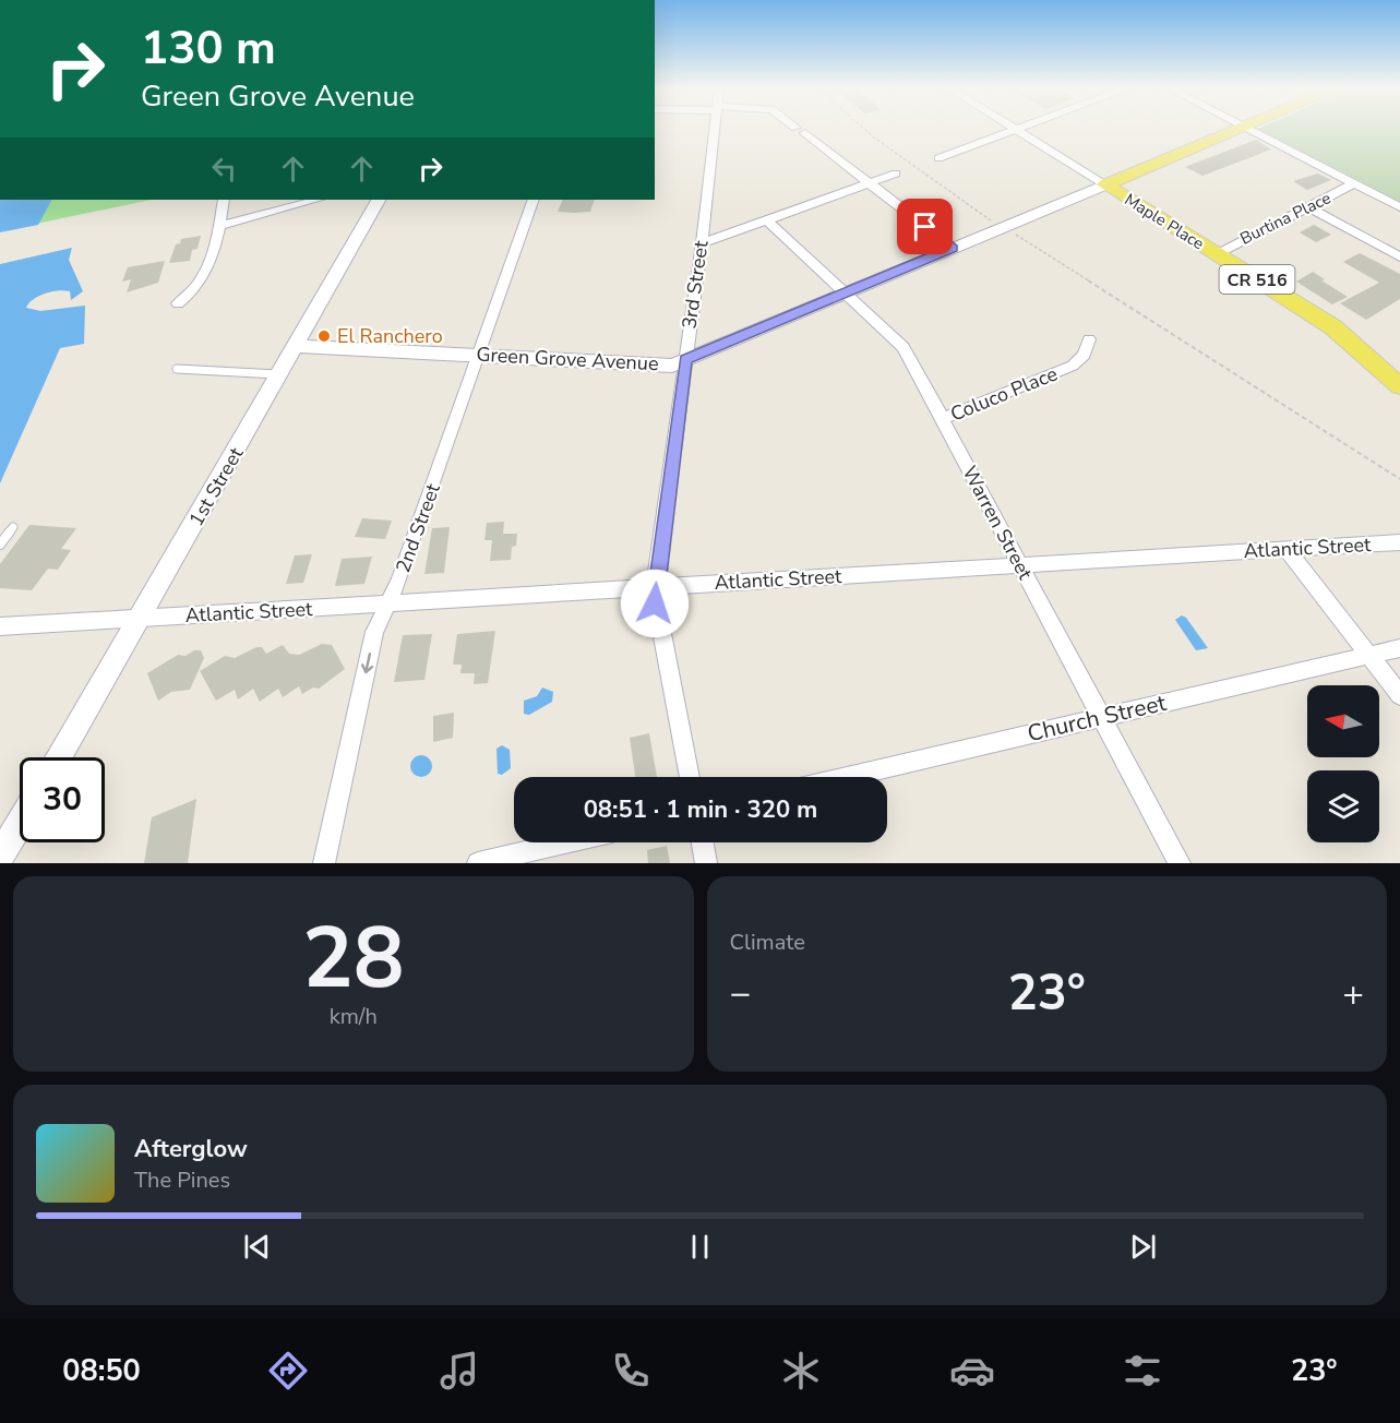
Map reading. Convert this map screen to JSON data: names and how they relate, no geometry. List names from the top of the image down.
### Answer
{
  "streets": {
    "main road": ["Maple Place", "CR 516", "Green Grove Avenue"],
    "street": [
      "Burtina Place",
      "3rd Street",
      "Coluco Place",
      "1st Street",
      "Warren Street",
      "2nd Street",
      "Atlantic Street",
      "Church Street"
    ]
  },
  "crossings": [
    ["Burtina Place", "Maple Place"],
    ["Maple Place", "Green Grove Avenue"],
    ["3rd Street", "Green Grove Avenue"],
    ["3rd Street", "Atlantic Street"],
    ["Green Grove Avenue", "1st Street"],
    ["Green Grove Avenue", "Warren Street"],
    ["Green Grove Avenue", "2nd Street"],
    ["Coluco Place", "Warren Street"],
    ["1st Street", "Atlantic Street"],
    ["Warren Street", "Atlantic Street"],
    ["Warren Street", "Church Street"],
    ["2nd Street", "Atlantic Street"]
  ],
  "one_way": ["2nd Street"],
  "places": ["El Ranchero"],
  "north": "left",
  "page": {
    "turn": ["130 m", "Green Grove Avenue"],
    "limit": "30",
    "trip": "08:51 · 1 min · 320 m",
    "tile": [
      ["28", "km/h"],
      "Climate"
    ],
    "heat": ["−", "23°", "+"],
    "song": ["Afterglow", "The Pines"],
    "tabs": ["08:50", "23°"]
  }
}
